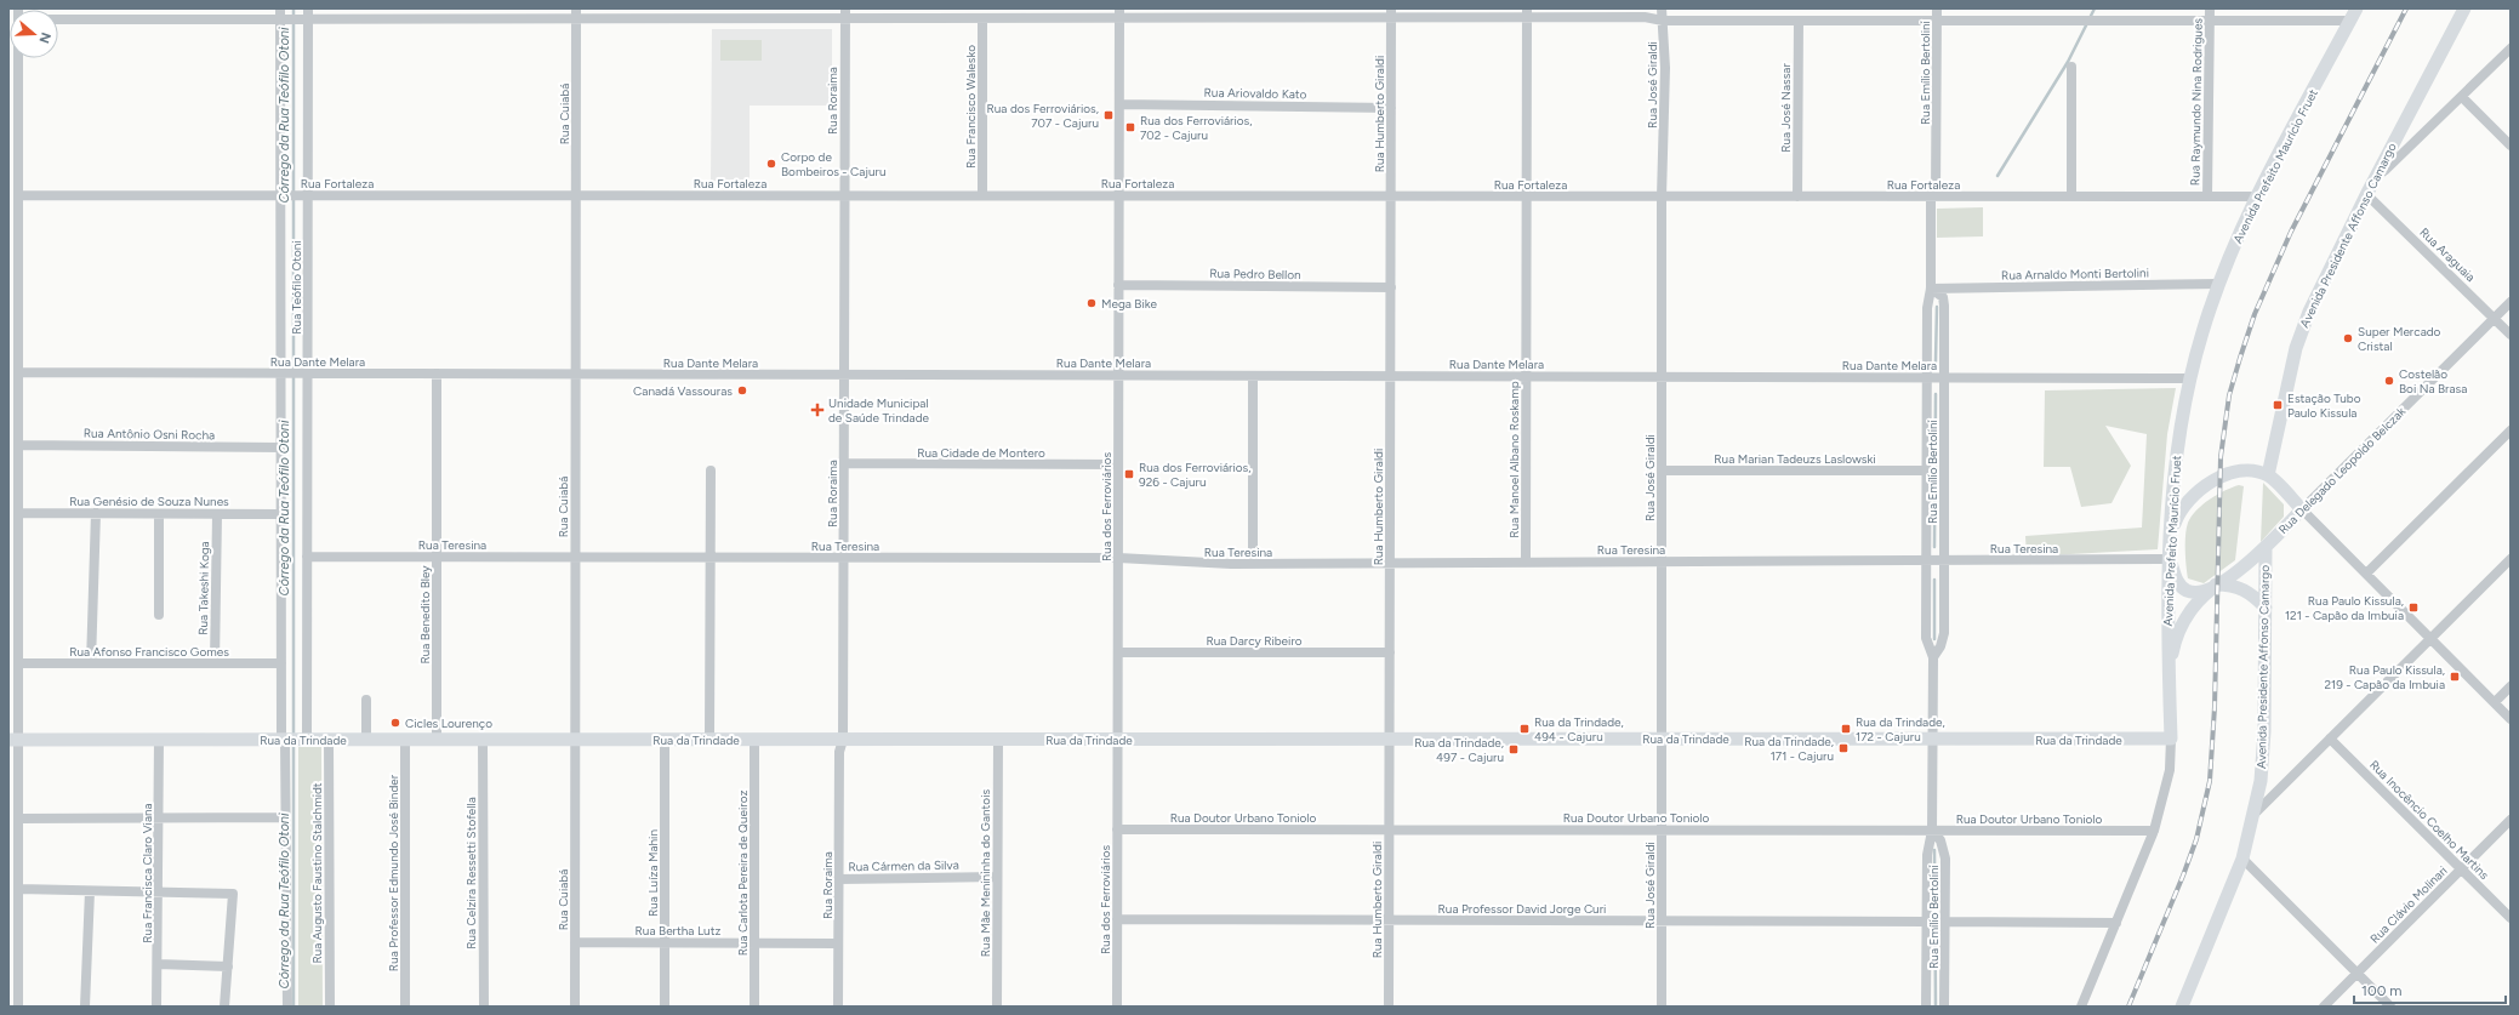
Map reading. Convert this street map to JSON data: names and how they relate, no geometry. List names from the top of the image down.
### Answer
{
  "streets": {
    "main road": [
      "Avenida Prefeito Maurício Fruet",
      "Avenida Presidente Affonso Camargo",
      "Rua Delegado Leopoldo Belczak",
      "Rua da Trindade"
    ],
    "street": [
      "Rua Emílio Bertolini",
      "Rua José Giraldi",
      "Rua Ariovaldo Kato",
      "Rua Roraima",
      "Rua Raymundo Nina Rodrigues",
      "Rua Francisco Walesko",
      "Rua José Nassar",
      "Rua Cuiabá",
      "Rua Humberto Giraldi",
      "Rua Fortaleza",
      "Rua Araguaia",
      "Rua Pedro Bellon",
      "Rua Arnaldo Monti Bertolini",
      "Rua Teófilo Otoni",
      "Rua Dante Melara",
      "Rua Antônio Osni Rocha",
      "Rua Cidade de Montero",
      "Rua Marian Tadeuzs Laslowski",
      "Rua Manoel Albano Roskamp",
      "Rua Genésio de Souza Nunes",
      "Rua dos Ferroviários",
      "Rua Teresina",
      "Rua Takeshi Koga",
      "Rua Benedito Bley",
      "Rua Darcy Ribeiro",
      "Rua Afonso Francisco Gomes",
      "Rua Doutor Urbano Toniolo",
      "Rua Inocêncio Coelho Martins",
      "Rua Cármen da Silva",
      "Rua Francisca Claro Viana",
      "Rua Augusto Faustino Stalchmidt",
      "Rua Professor Edmundo José Binder",
      "Rua Celzira Ressetti Stofella",
      "Rua Luíza Mahin",
      "Rua Carlota Pereira de Queiroz",
      "Rua Mãe Menininha do Gantois",
      "Rua Clávio Molinari",
      "Rua Professor David Jorge Curi",
      "Rua Bertha Lutz"
    ]
  },
  "crossings": [
    ["Rua Emílio Bertolini", "Rua Fortaleza"],
    ["Rua Emílio Bertolini", "Rua Arnaldo Monti Bertolini"],
    ["Rua Emílio Bertolini", "Rua Dante Melara"],
    ["Rua Emílio Bertolini", "Rua Marian Tadeuzs Laslowski"],
    ["Rua Emílio Bertolini", "Rua Teresina"],
    ["Rua Emílio Bertolini", "Rua da Trindade"],
    ["Rua Emílio Bertolini", "Rua Doutor Urbano Toniolo"],
    ["Rua Emílio Bertolini", "Rua Professor David Jorge Curi"],
    ["Rua José Giraldi", "Rua Fortaleza"],
    ["Rua José Giraldi", "Rua Dante Melara"],
    ["Rua José Giraldi", "Rua Marian Tadeuzs Laslowski"],
    ["Rua José Giraldi", "Rua Teresina"],
    ["Rua José Giraldi", "Rua da Trindade"],
    ["Rua José Giraldi", "Rua Doutor Urbano Toniolo"],
    ["Rua José Giraldi", "Rua Professor David Jorge Curi"],
    ["Rua Ariovaldo Kato", "Rua Humberto Giraldi"],
    ["Rua Ariovaldo Kato", "Rua dos Ferroviários"],
    ["Rua Roraima", "Rua Fortaleza"],
    ["Rua Roraima", "Rua Dante Melara"],
    ["Rua Roraima", "Rua Cidade de Montero"],
    ["Rua Roraima", "Rua Teresina"],
    ["Rua Roraima", "Rua da Trindade"],
    ["Rua Roraima", "Rua Cármen da Silva"],
    ["Rua Roraima", "Rua Bertha Lutz"],
    ["Rua Raymundo Nina Rodrigues", "Rua Fortaleza"],
    ["Rua Francisco Walesko", "Rua Fortaleza"],
    ["Rua José Nassar", "Rua Fortaleza"],
    ["Rua Cuiabá", "Rua Fortaleza"],
    ["Rua Cuiabá", "Rua Dante Melara"],
    ["Rua Cuiabá", "Rua Teresina"],
    ["Rua Cuiabá", "Rua da Trindade"],
    ["Rua Cuiabá", "Rua Bertha Lutz"],
    ["Rua Humberto Giraldi", "Rua Fortaleza"],
    ["Rua Humberto Giraldi", "Rua Pedro Bellon"],
    ["Rua Humberto Giraldi", "Rua Dante Melara"],
    ["Rua Humberto Giraldi", "Rua Teresina"],
    ["Rua Humberto Giraldi", "Rua Darcy Ribeiro"],
    ["Rua Humberto Giraldi", "Rua da Trindade"],
    ["Rua Humberto Giraldi", "Rua Doutor Urbano Toniolo"],
    ["Rua Humberto Giraldi", "Rua Professor David Jorge Curi"],
    ["Avenida Prefeito Maurício Fruet", "Rua Fortaleza"],
    ["Avenida Prefeito Maurício Fruet", "Rua Arnaldo Monti Bertolini"],
    ["Avenida Prefeito Maurício Fruet", "Rua Dante Melara"],
    ["Avenida Prefeito Maurício Fruet", "Rua Delegado Leopoldo Belczak"],
    ["Avenida Prefeito Maurício Fruet", "Rua Teresina"],
    ["Avenida Prefeito Maurício Fruet", "Rua da Trindade"],
    ["Avenida Prefeito Maurício Fruet", "Rua Doutor Urbano Toniolo"],
    ["Rua Fortaleza", "Rua Teófilo Otoni"],
    ["Rua Fortaleza", "Rua Manoel Albano Roskamp"],
    ["Rua Fortaleza", "Rua dos Ferroviários"],
    ["Avenida Presidente Affonso Camargo", "Rua Araguaia"],
    ["Avenida Presidente Affonso Camargo", "Rua Delegado Leopoldo Belczak"],
    ["Rua Araguaia", "Rua Delegado Leopoldo Belczak"],
    ["Rua Pedro Bellon", "Rua dos Ferroviários"],
    ["Rua Teófilo Otoni", "Rua Dante Melara"],
    ["Rua Teófilo Otoni", "Rua Antônio Osni Rocha"],
    ["Rua Teófilo Otoni", "Rua Genésio de Souza Nunes"],
    ["Rua Teófilo Otoni", "Rua Teresina"],
    ["Rua Teófilo Otoni", "Rua Afonso Francisco Gomes"],
    ["Rua Teófilo Otoni", "Rua da Trindade"],
    ["Rua Dante Melara", "Rua Manoel Albano Roskamp"],
    ["Rua Dante Melara", "Rua dos Ferroviários"],
    ["Rua Dante Melara", "Rua Benedito Bley"],
    ["Rua Cidade de Montero", "Rua dos Ferroviários"],
    ["Rua Manoel Albano Roskamp", "Rua Teresina"],
    ["Rua Delegado Leopoldo Belczak", "Rua Teresina"],
    ["Rua Genésio de Souza Nunes", "Rua Takeshi Koga"],
    ["Rua dos Ferroviários", "Rua Teresina"],
    ["Rua dos Ferroviários", "Rua Darcy Ribeiro"],
    ["Rua dos Ferroviários", "Rua da Trindade"],
    ["Rua dos Ferroviários", "Rua Doutor Urbano Toniolo"],
    ["Rua dos Ferroviários", "Rua Professor David Jorge Curi"],
    ["Rua Teresina", "Rua Benedito Bley"],
    ["Rua Takeshi Koga", "Rua Afonso Francisco Gomes"],
    ["Rua Benedito Bley", "Rua da Trindade"],
    ["Rua da Trindade", "Rua Francisca Claro Viana"],
    ["Rua da Trindade", "Rua Augusto Faustino Stalchmidt"],
    ["Rua da Trindade", "Rua Professor Edmundo José Binder"],
    ["Rua da Trindade", "Rua Celzira Ressetti Stofella"],
    ["Rua da Trindade", "Rua Luíza Mahin"],
    ["Rua da Trindade", "Rua Carlota Pereira de Queiroz"],
    ["Rua da Trindade", "Rua Mãe Menininha do Gantois"],
    ["Rua Inocêncio Coelho Martins", "Rua Clávio Molinari"],
    ["Rua Cármen da Silva", "Rua Mãe Menininha do Gantois"],
    ["Rua Luíza Mahin", "Rua Bertha Lutz"],
    ["Rua Carlota Pereira de Queiroz", "Rua Bertha Lutz"]
  ],
  "water": ["Córrego da Rua Teófilo Otoni"],
  "places": {
    "transit": [
      "Rua dos Ferroviários, 707 - Cajuru",
      "Rua dos Ferroviários, 702 - Cajuru",
      "Estação Tubo Paulo Kissula",
      "Rua dos Ferroviários, 926 - Cajuru",
      "Rua Paulo Kissula, 121 - Capão da Imbuia",
      "Rua Paulo Kissula, 219 - Capão da Imbuia",
      "Rua da Trindade, 494 - Cajuru",
      "Rua da Trindade, 172 - Cajuru",
      "Rua da Trindade, 171 - Cajuru",
      "Rua da Trindade, 497 - Cajuru"
    ],
    "other": [
      "Corpo de Bombeiros - Cajuru",
      "Mega Bike",
      "Super Mercado Cristal",
      "Costelão Boi Na Brasa",
      "Canadá Vassouras",
      "Cicles Lourenço"
    ],
    "health": ["Unidade Municipal de Saúde Trindade"]
  },
  "scale_bar": "100 m",
  "north": "right"
}
